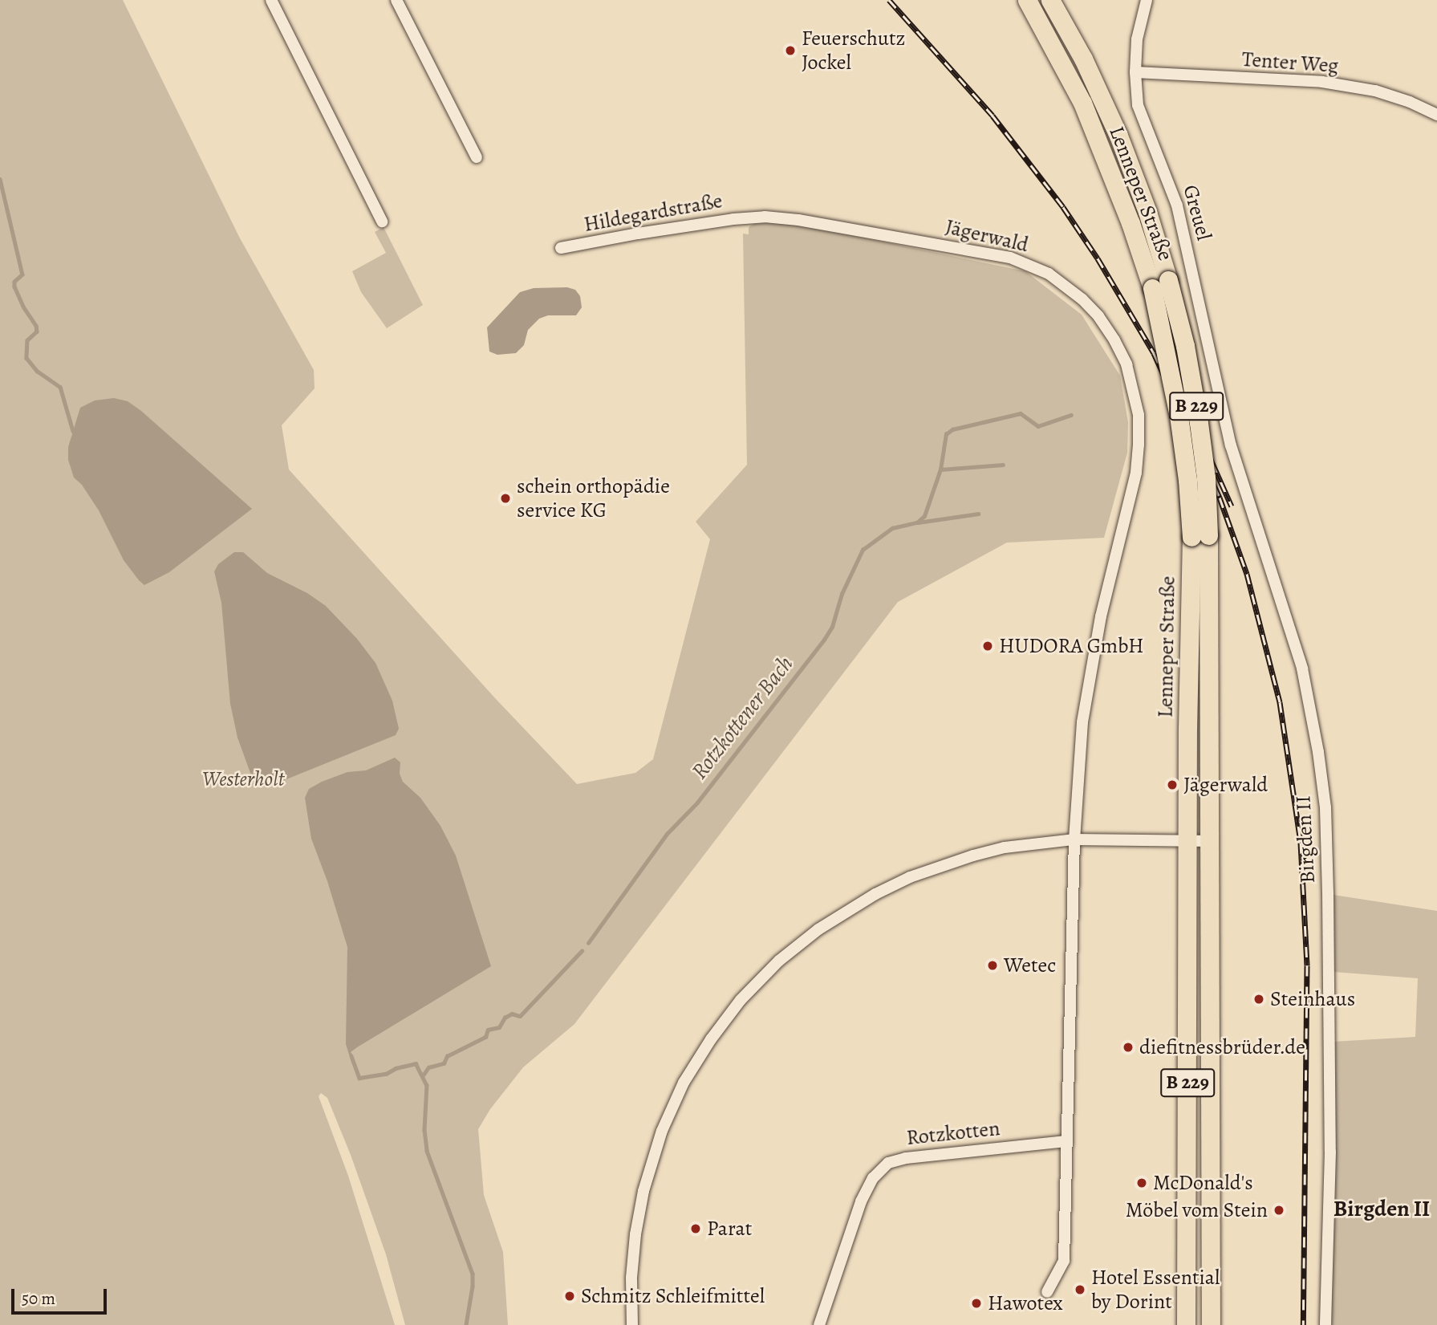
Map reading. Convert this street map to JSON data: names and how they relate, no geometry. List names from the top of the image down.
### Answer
{
  "streets": {
    "main road": ["Lenneper Straße", "B 229"],
    "street": [
      "Tenter Weg",
      "Hildegardstraße",
      "Greuel",
      "Jägerwald",
      "Birgden II",
      "Rotzkotten"
    ]
  },
  "crossings": [
    ["Tenter Weg", "Greuel"],
    ["Hildegardstraße", "Jägerwald"],
    ["Greuel", "Birgden II"],
    ["Jägerwald", "Rotzkotten"]
  ],
  "districts": ["Birgden II"],
  "water": ["Rotzkottener Bach"],
  "parks": ["Westerholt"],
  "places": [
    "Feuerschutz Jockel",
    "schein orthopädie service KG",
    "HUDORA GmbH",
    "Jägerwald",
    "Wetec",
    "Steinhaus",
    "diefitnessbrüder.de",
    "McDonald's",
    "Möbel vom Stein",
    "Parat",
    "Hotel Essential by Dorint",
    "Schmitz Schleifmittel",
    "Hawotex"
  ],
  "scale_bar": "50 m"
}
